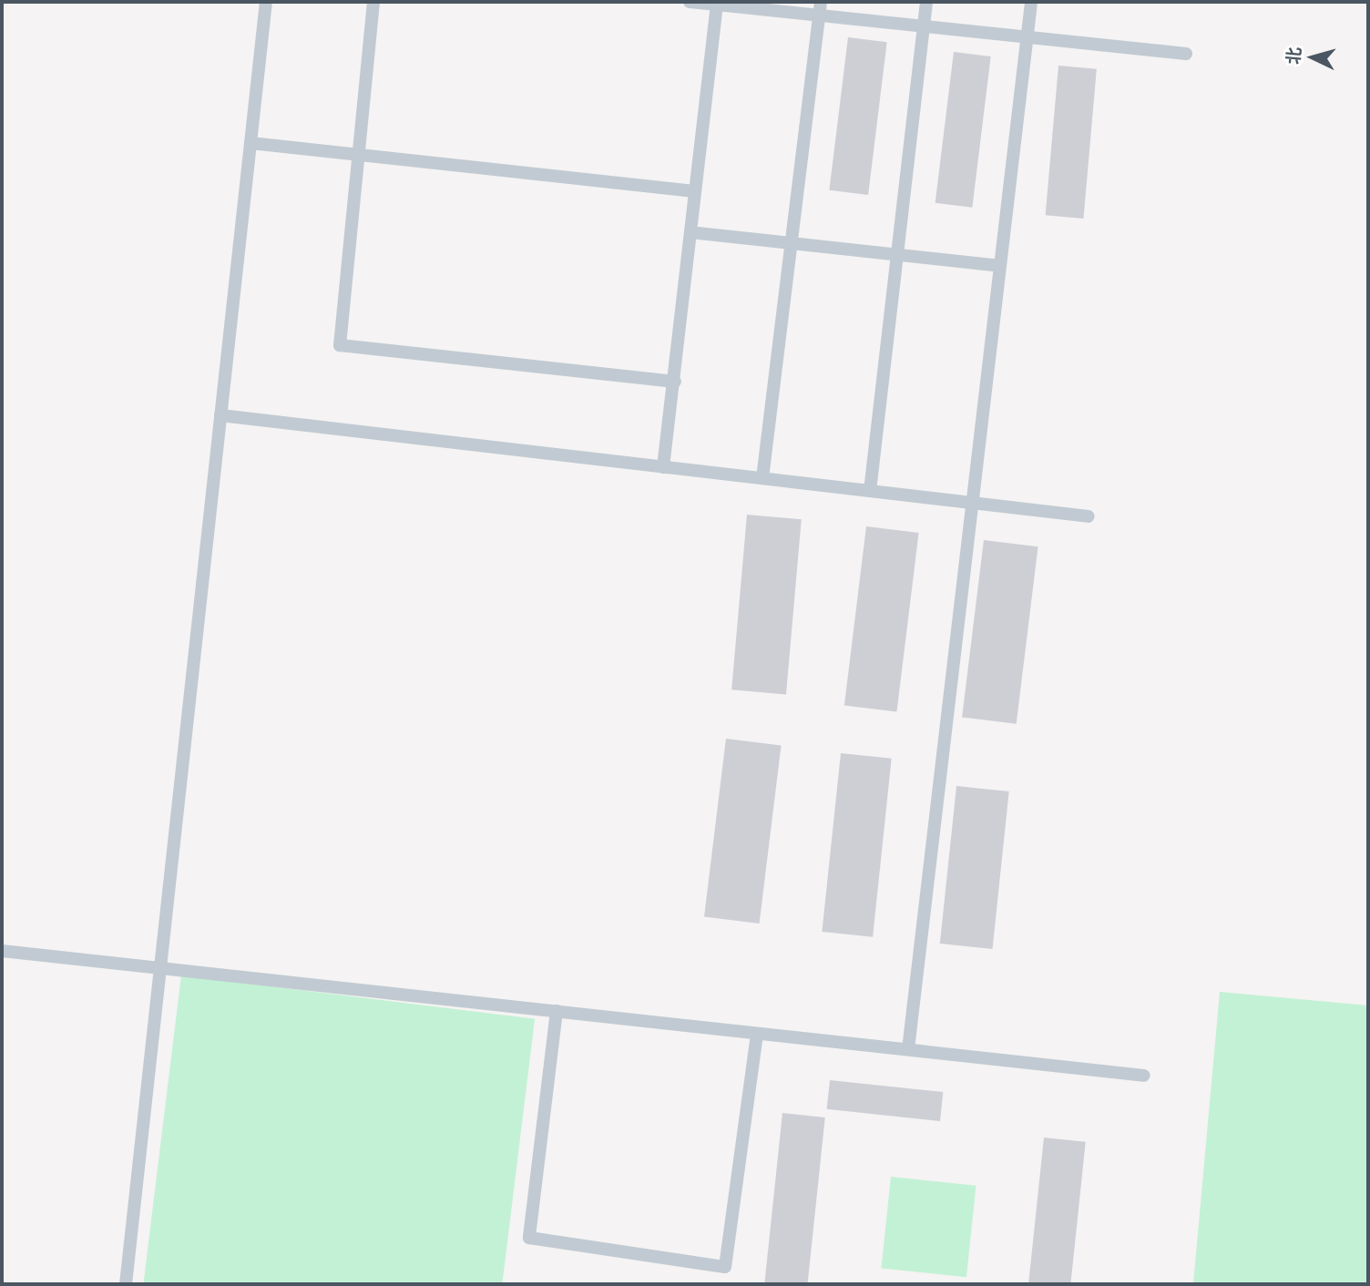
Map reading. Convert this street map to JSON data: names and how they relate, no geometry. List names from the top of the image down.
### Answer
{
  "north": "left"
}
